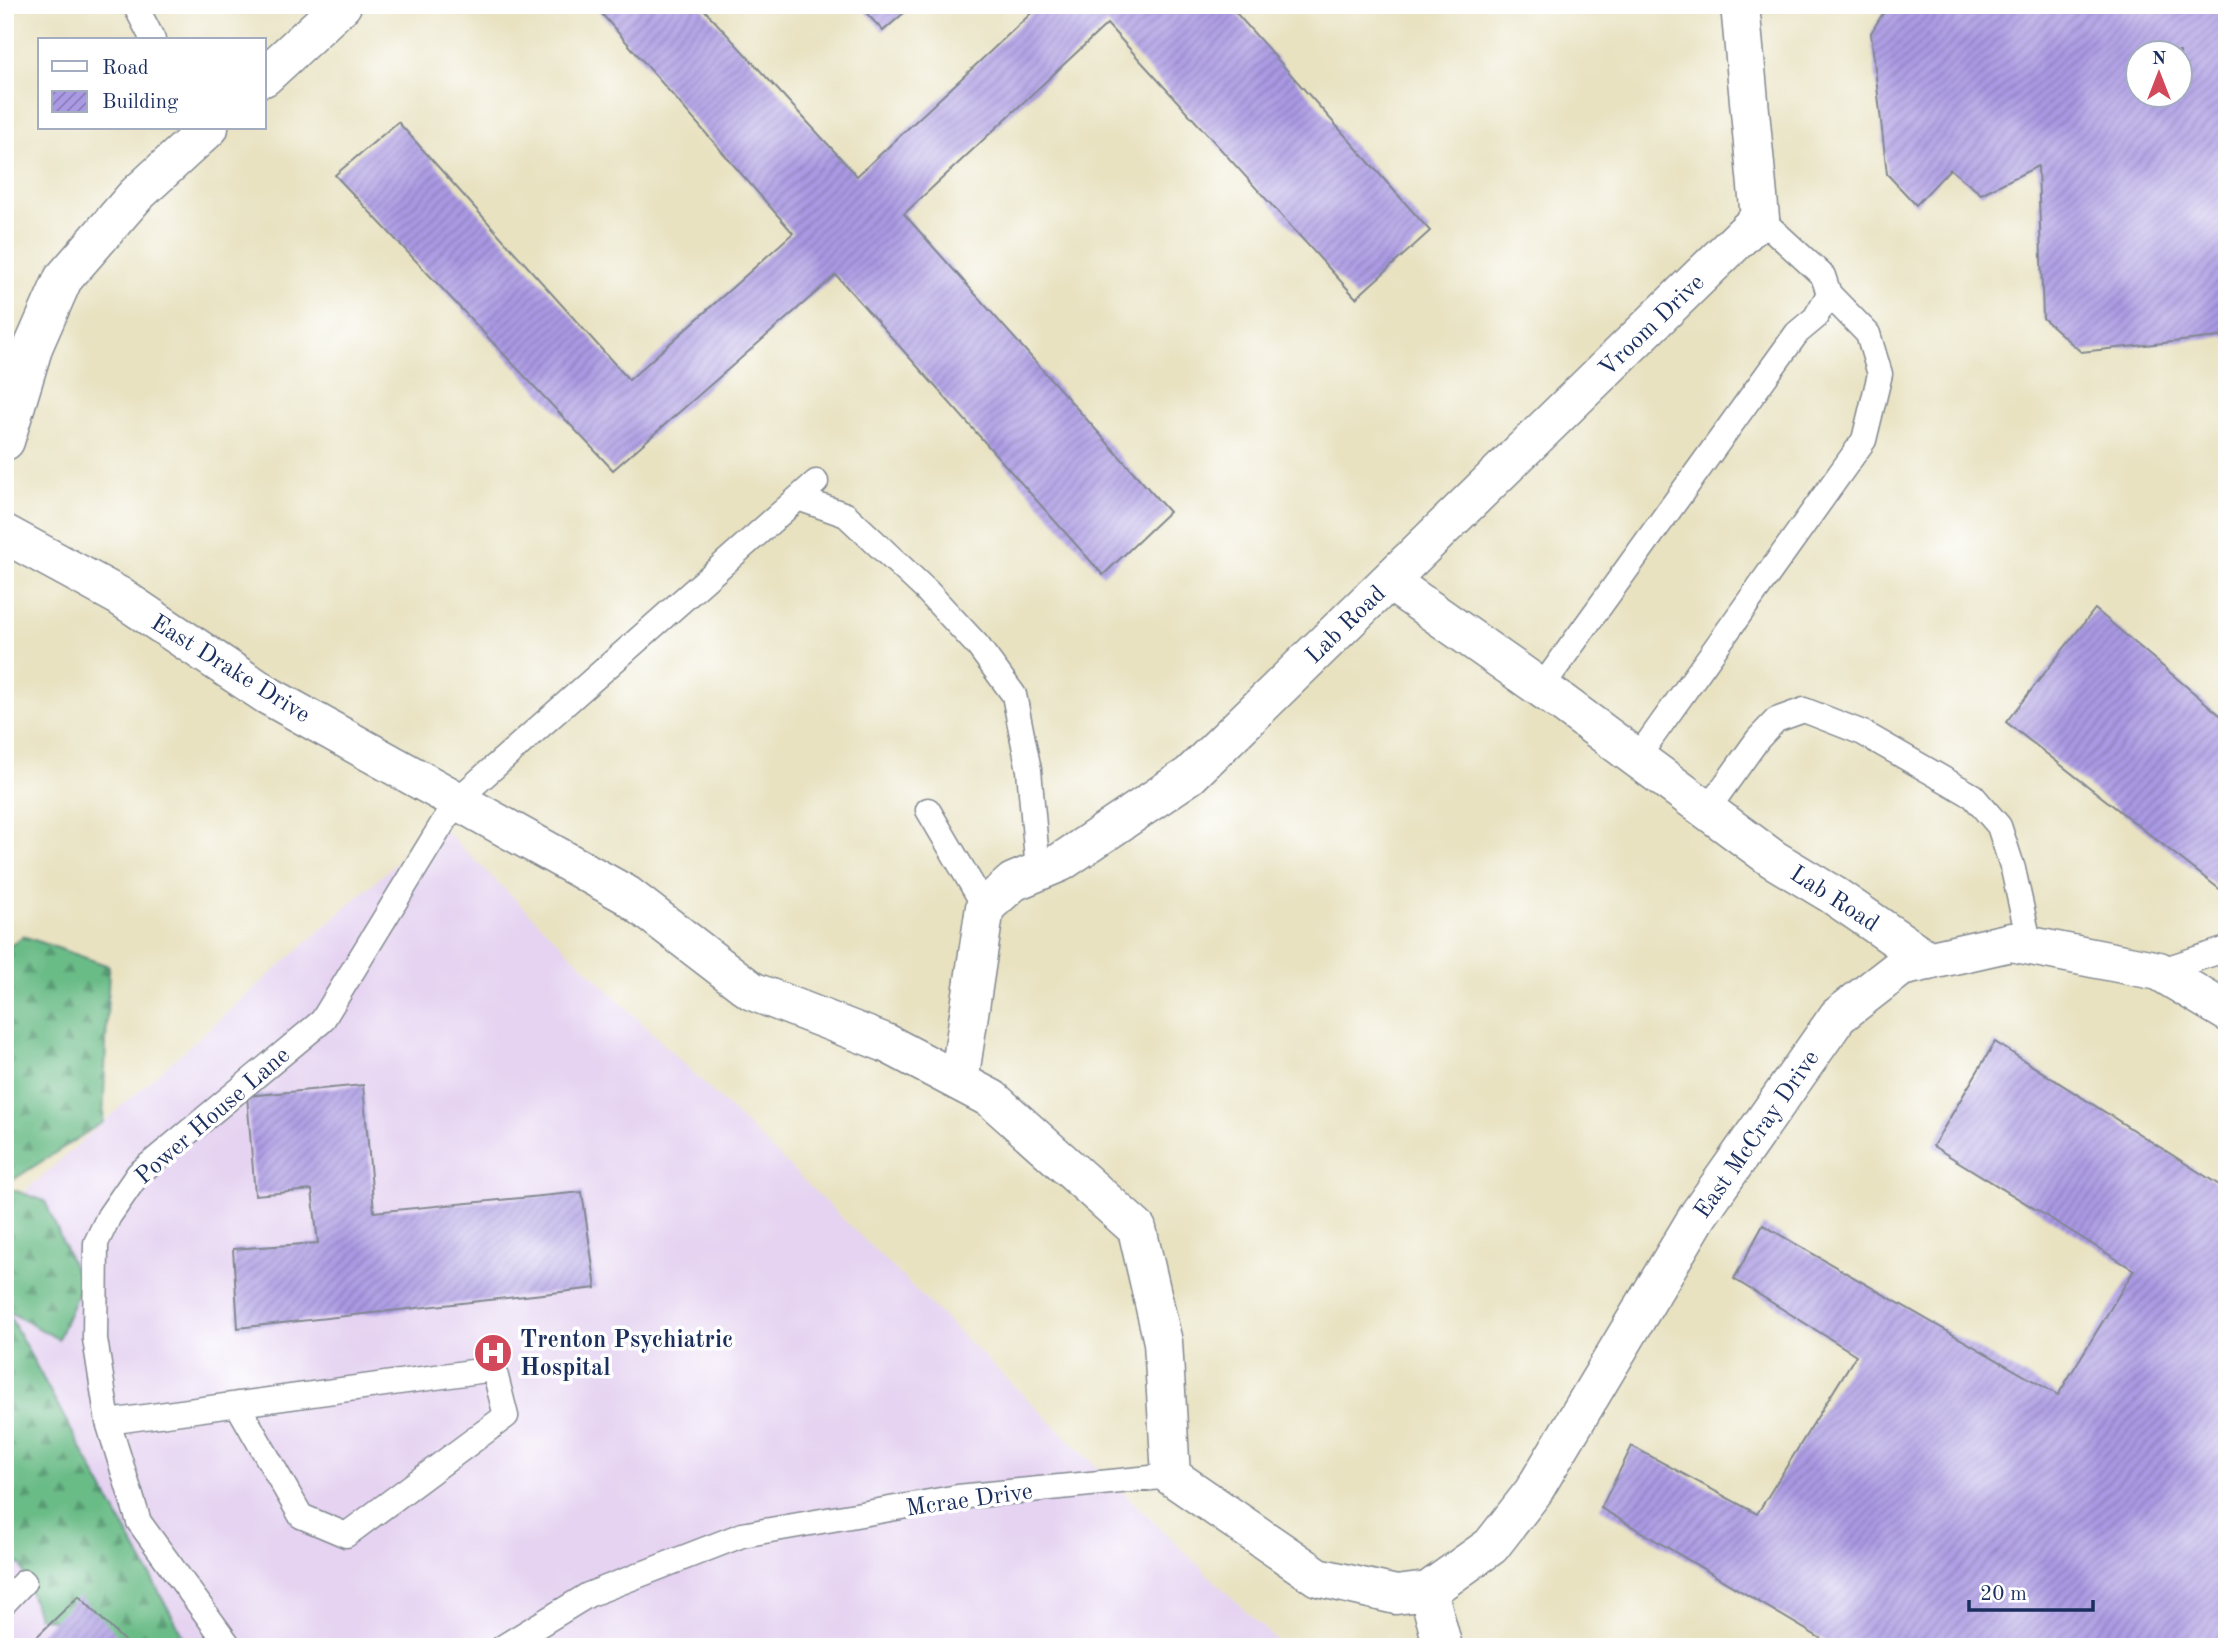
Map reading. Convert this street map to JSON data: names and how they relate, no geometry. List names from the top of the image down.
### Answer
{
  "streets": {
    "street": [
      "Vroom Drive",
      "Lab Road",
      "East Drake Drive",
      "East McCray Drive"
    ],
    "lane": ["Power House Lane", "Mcrae Drive"]
  },
  "crossings": [
    ["Vroom Drive", "Lab Road"],
    ["Lab Road", "Power House Lane"],
    ["Lab Road", "East McCray Drive"],
    ["East Drake Drive", "Power House Lane"],
    ["East Drake Drive", "Mcrae Drive"]
  ],
  "places": {
    "hospital": ["Trenton Psychiatric Hospital"]
  },
  "legend": ["Road", "Building"],
  "scale_bar": "20 m",
  "north": "top"
}
